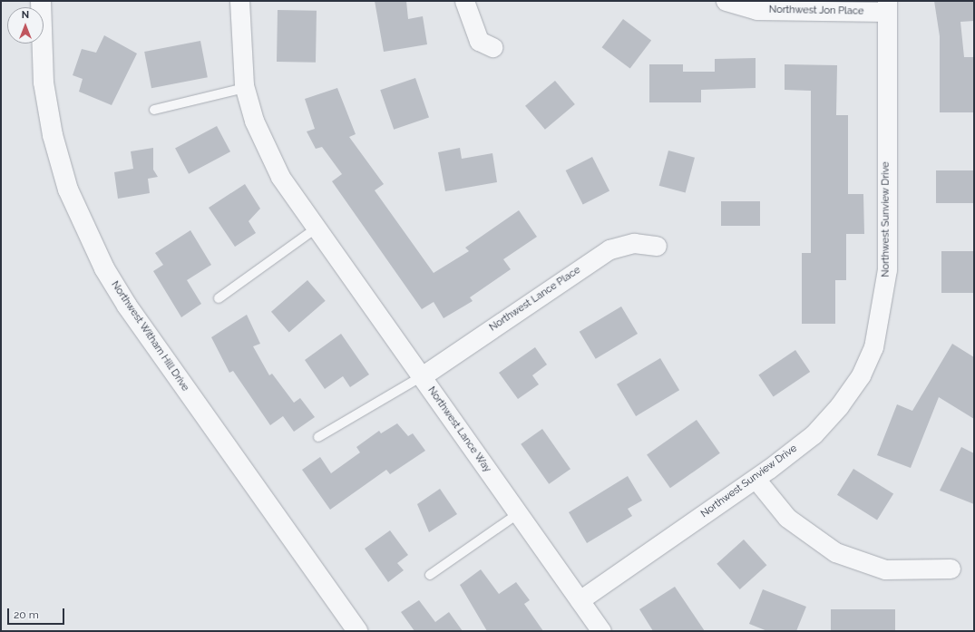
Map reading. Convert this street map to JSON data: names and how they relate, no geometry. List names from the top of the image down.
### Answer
{
  "streets": {
    "street": [
      "Northwest Jon Place",
      "Northwest Sunview Drive",
      "Northwest Lance Place",
      "Northwest Witham Hill Drive",
      "Northwest Lance Way"
    ]
  },
  "crossings": [
    ["Northwest Jon Place", "Northwest Sunview Drive"],
    ["Northwest Sunview Drive", "Northwest Lance Way"],
    ["Northwest Lance Place", "Northwest Lance Way"]
  ],
  "scale_bar": "20 m",
  "north": "top"
}
